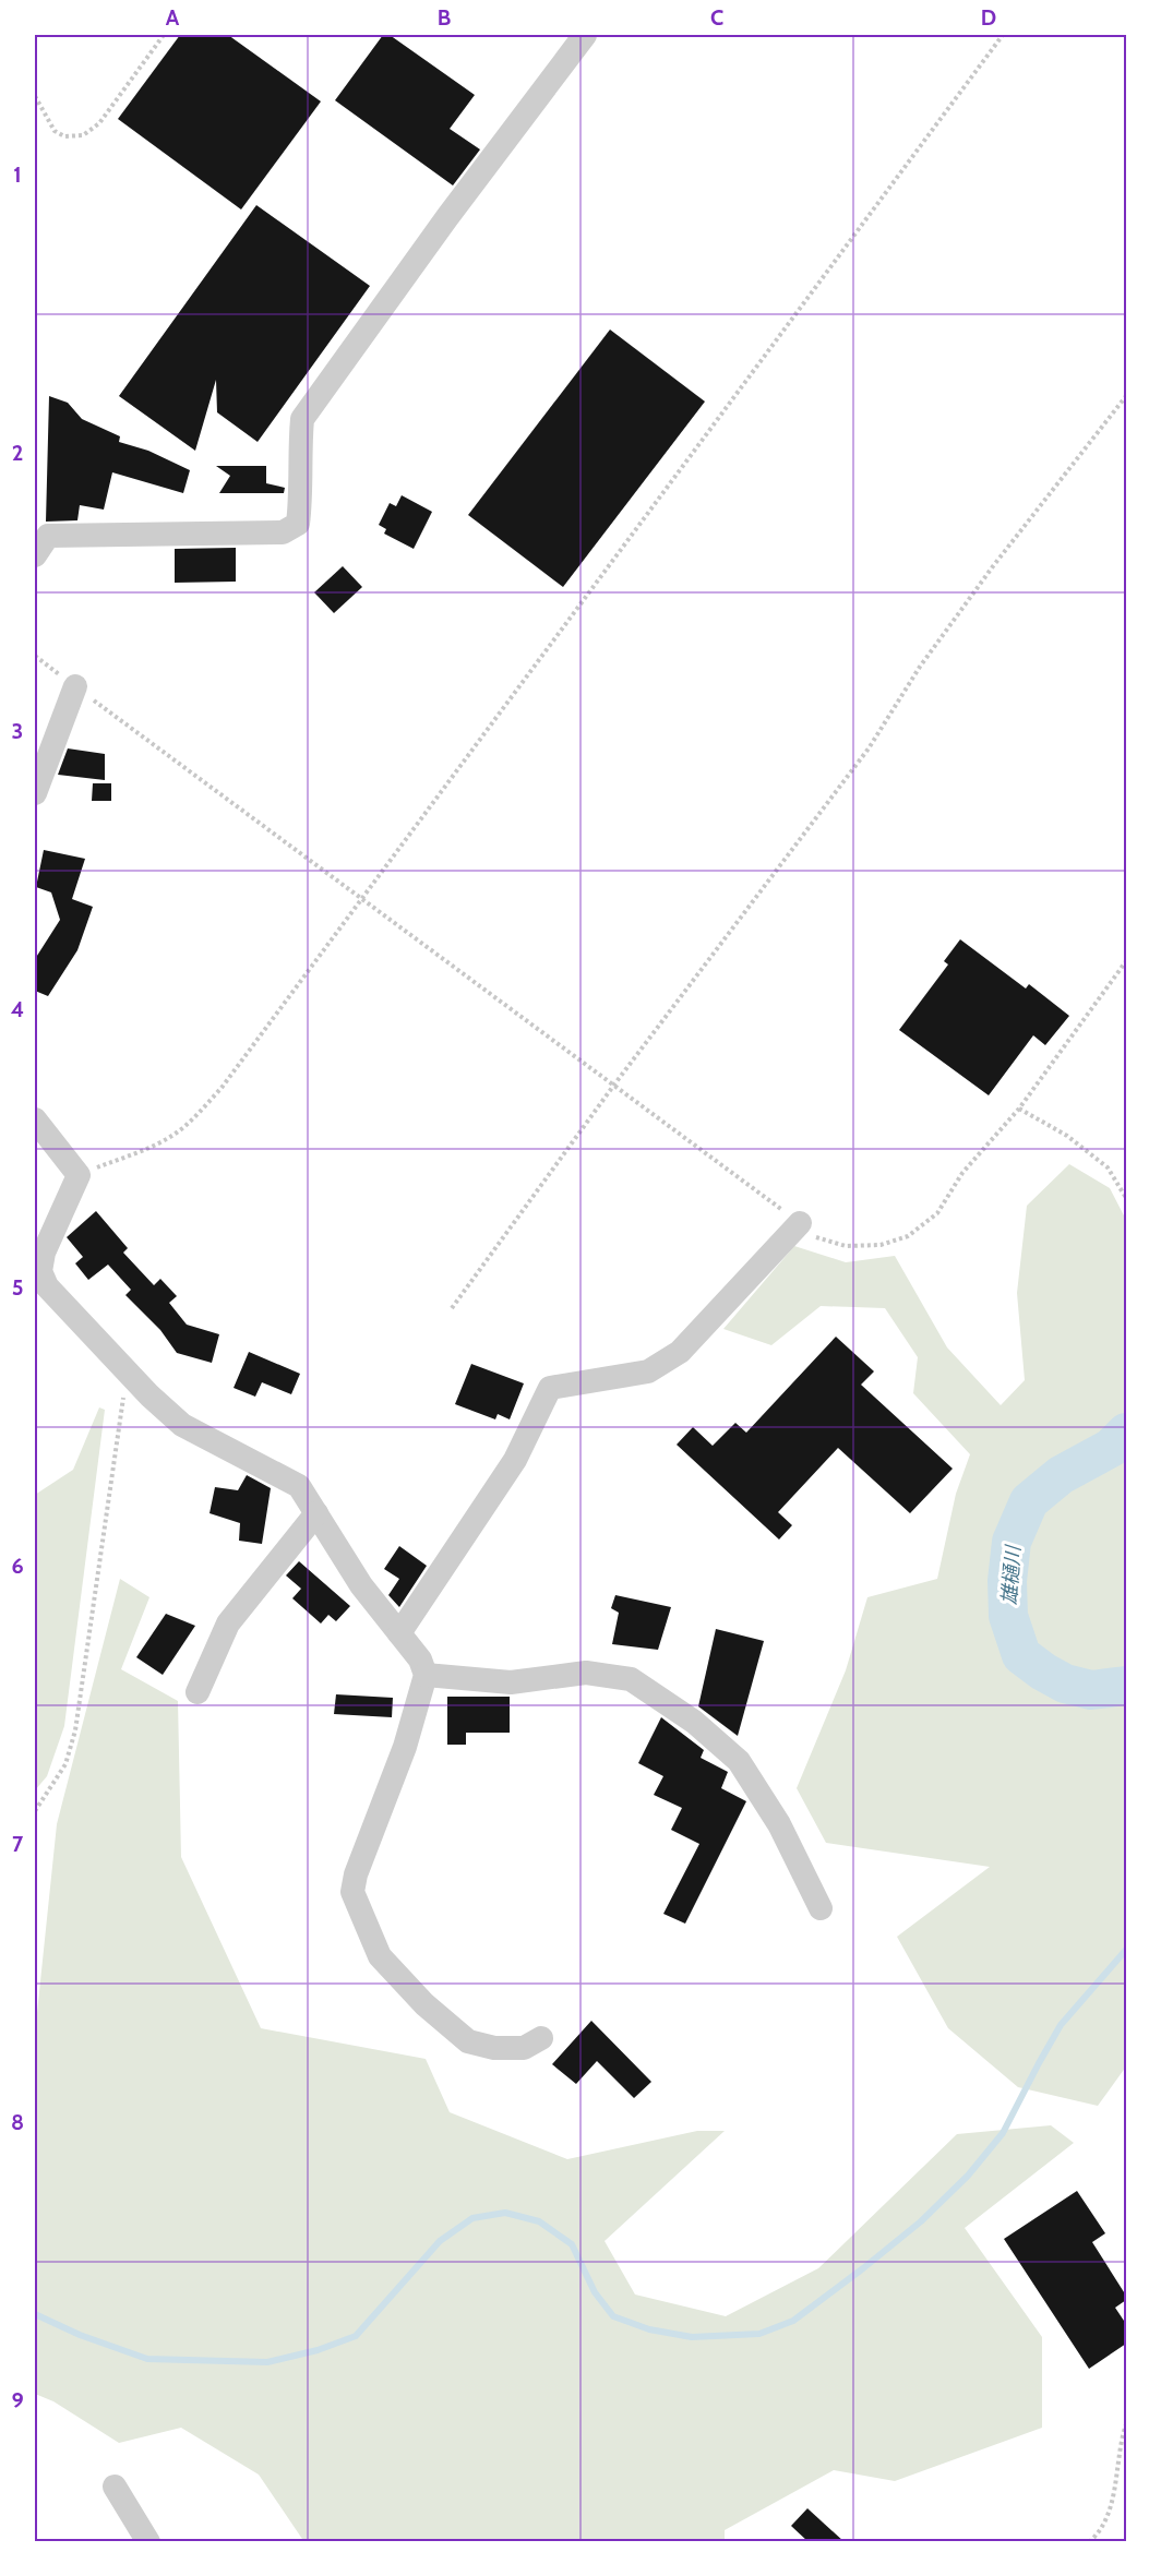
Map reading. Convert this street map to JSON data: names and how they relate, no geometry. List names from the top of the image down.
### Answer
{
  "water": ["雄樋川"],
  "grid": {
    "columns": [
      "A",
      "B",
      "C",
      "D"
    ],
    "rows": [
      "1",
      "2",
      "3",
      "4",
      "5",
      "6",
      "7",
      "8",
      "9"
    ]
  }
}
